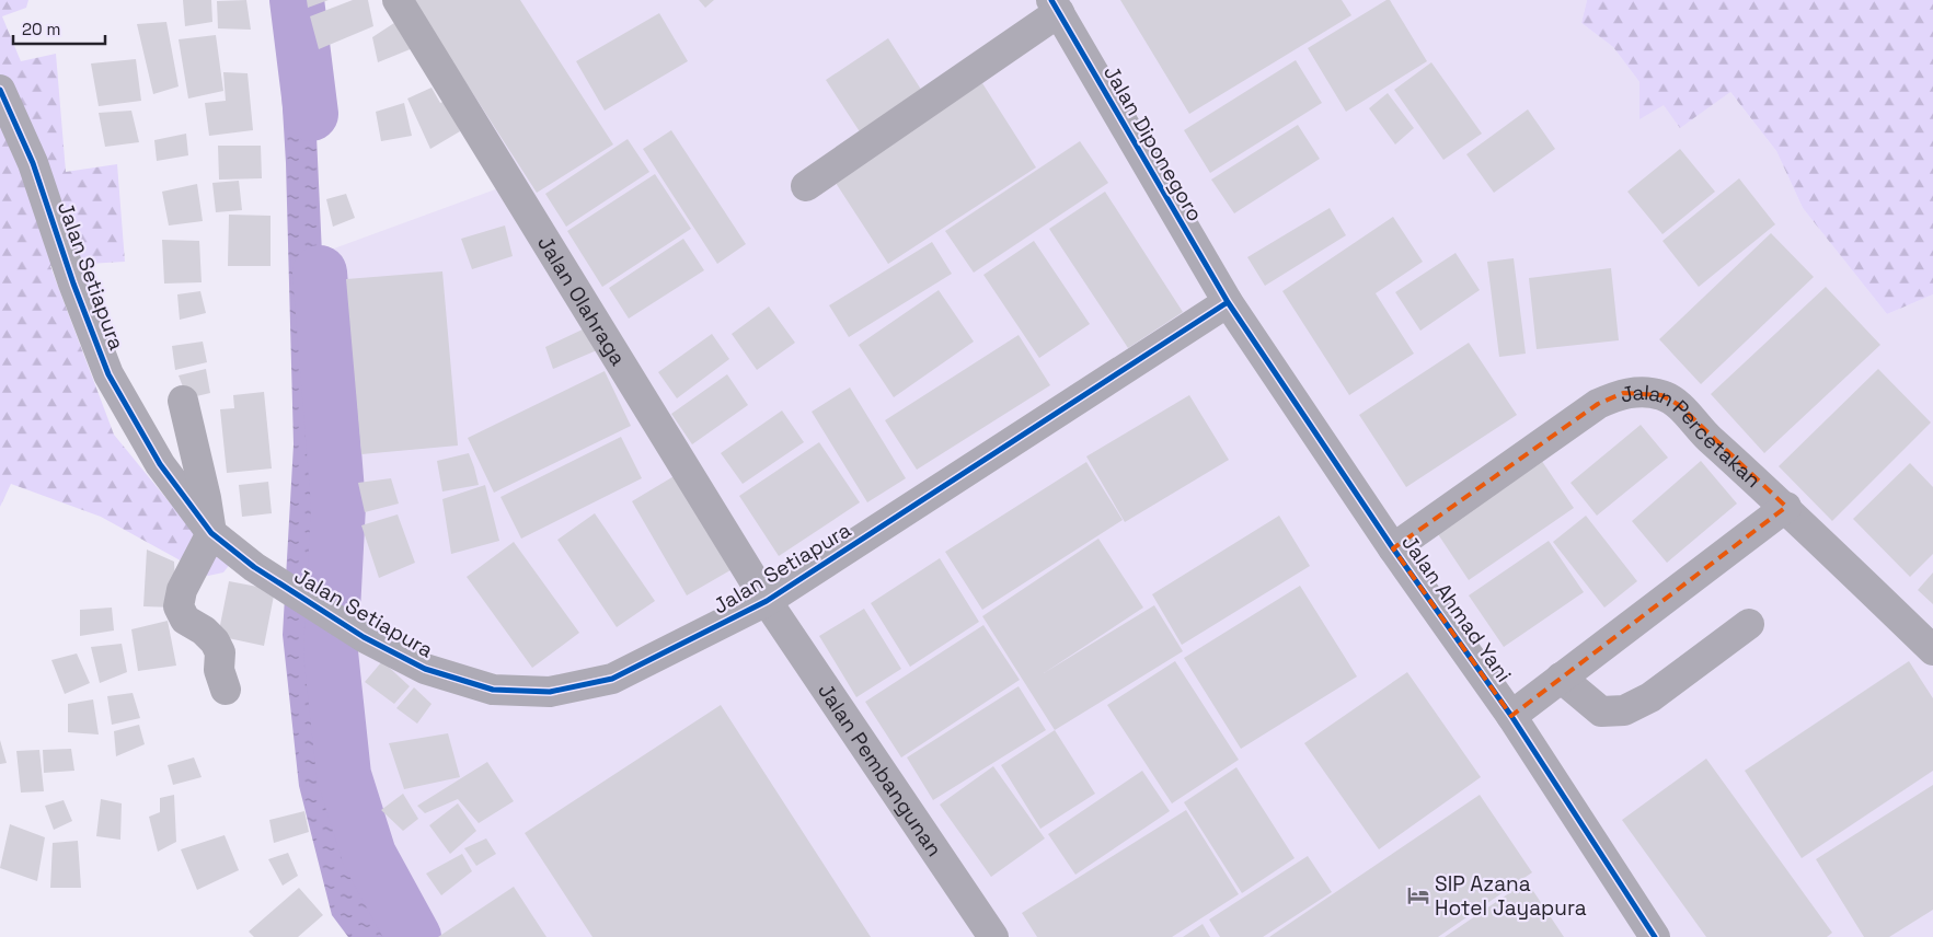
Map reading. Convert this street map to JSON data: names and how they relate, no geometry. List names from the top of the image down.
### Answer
{
  "streets": {
    "street": [
      "Jalan Diponegoro",
      "Jalan Setiapura",
      "Jalan Olahraga",
      "Jalan Percetakan",
      "Jalan Ahmad Yani",
      "Jalan Pembangunan"
    ]
  },
  "crossings": [
    ["Jalan Diponegoro", "Jalan Setiapura"],
    ["Jalan Diponegoro", "Jalan Ahmad Yani"],
    ["Jalan Setiapura", "Jalan Olahraga"],
    ["Jalan Setiapura", "Jalan Ahmad Yani"],
    ["Jalan Setiapura", "Jalan Pembangunan"],
    ["Jalan Olahraga", "Jalan Pembangunan"],
    ["Jalan Percetakan", "Jalan Ahmad Yani"]
  ],
  "places": {
    "hotel": ["SIP Azana Hotel Jayapura"]
  },
  "scale_bar": "20 m"
}
